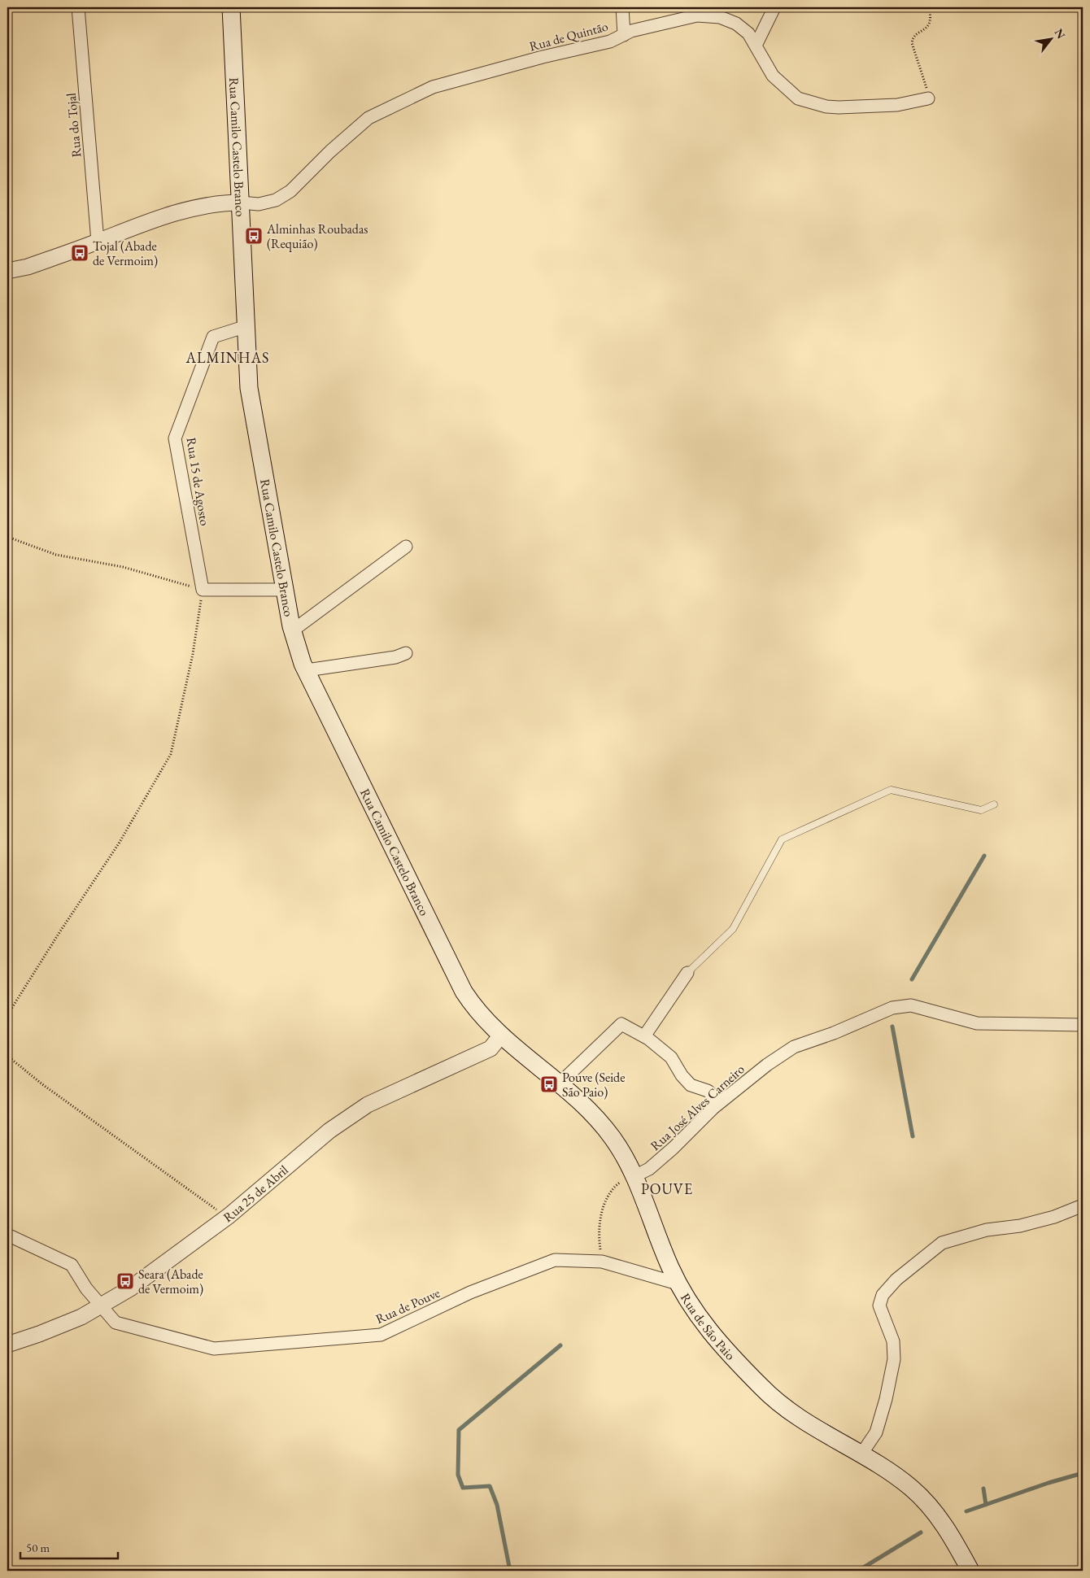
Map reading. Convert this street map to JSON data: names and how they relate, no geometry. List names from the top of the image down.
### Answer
{
  "streets": {
    "main road": ["Rua Camilo Castelo Branco", "Rua de São Paio"],
    "street": [
      "Rua de Quintão",
      "Rua do Tojal",
      "Rua 15 de Agosto",
      "Rua José Alves Carneiro",
      "Rua 25 de Abril",
      "Rua de Pouve"
    ]
  },
  "crossings": [
    ["Rua de Quintão", "Rua Camilo Castelo Branco"],
    ["Rua Camilo Castelo Branco", "Rua 15 de Agosto"],
    ["Rua Camilo Castelo Branco", "Rua 25 de Abril"],
    ["Rua Camilo Castelo Branco", "Rua de São Paio"],
    ["Rua José Alves Carneiro", "Rua de São Paio"],
    ["Rua 25 de Abril", "Rua de Pouve"],
    ["Rua 25 de Abril", "Rua de São Paio"],
    ["Rua de Pouve", "Rua de São Paio"]
  ],
  "districts": ["ALMINHAS", "POUVE"],
  "places": {
    "bus stop": [
      "Alminhas Roubadas (Requião)",
      "Tojal (Abade de Vermoim)",
      "Pouve (Seide São Paio)",
      "Seara (Abade de Vermoim)"
    ]
  },
  "scale_bar": "50 m",
  "north": "top right"
}
